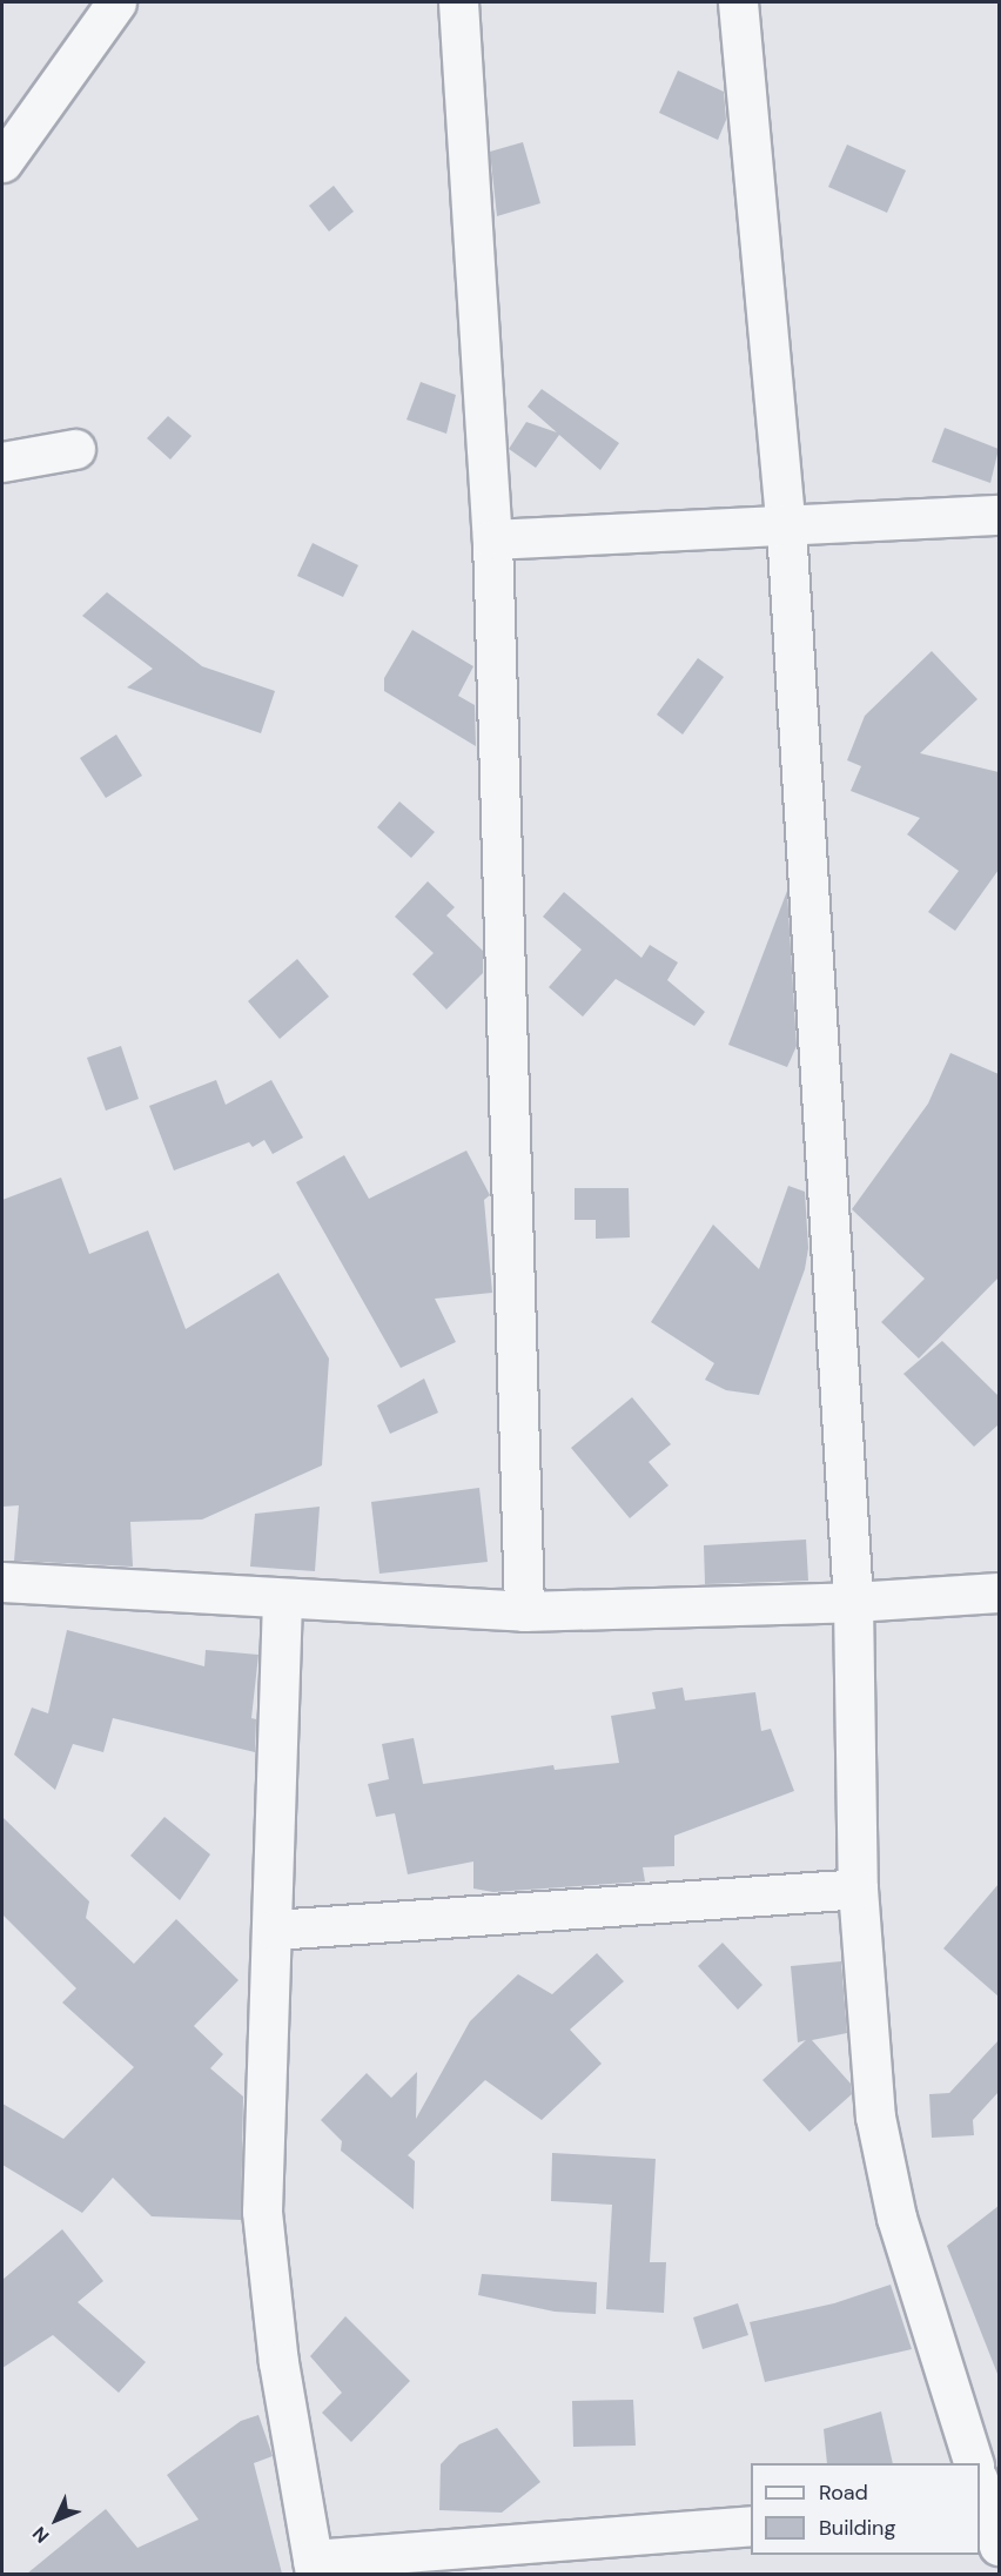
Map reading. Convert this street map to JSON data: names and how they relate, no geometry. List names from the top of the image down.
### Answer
{
  "legend": ["Road", "Building"],
  "north": "bottom left"
}
